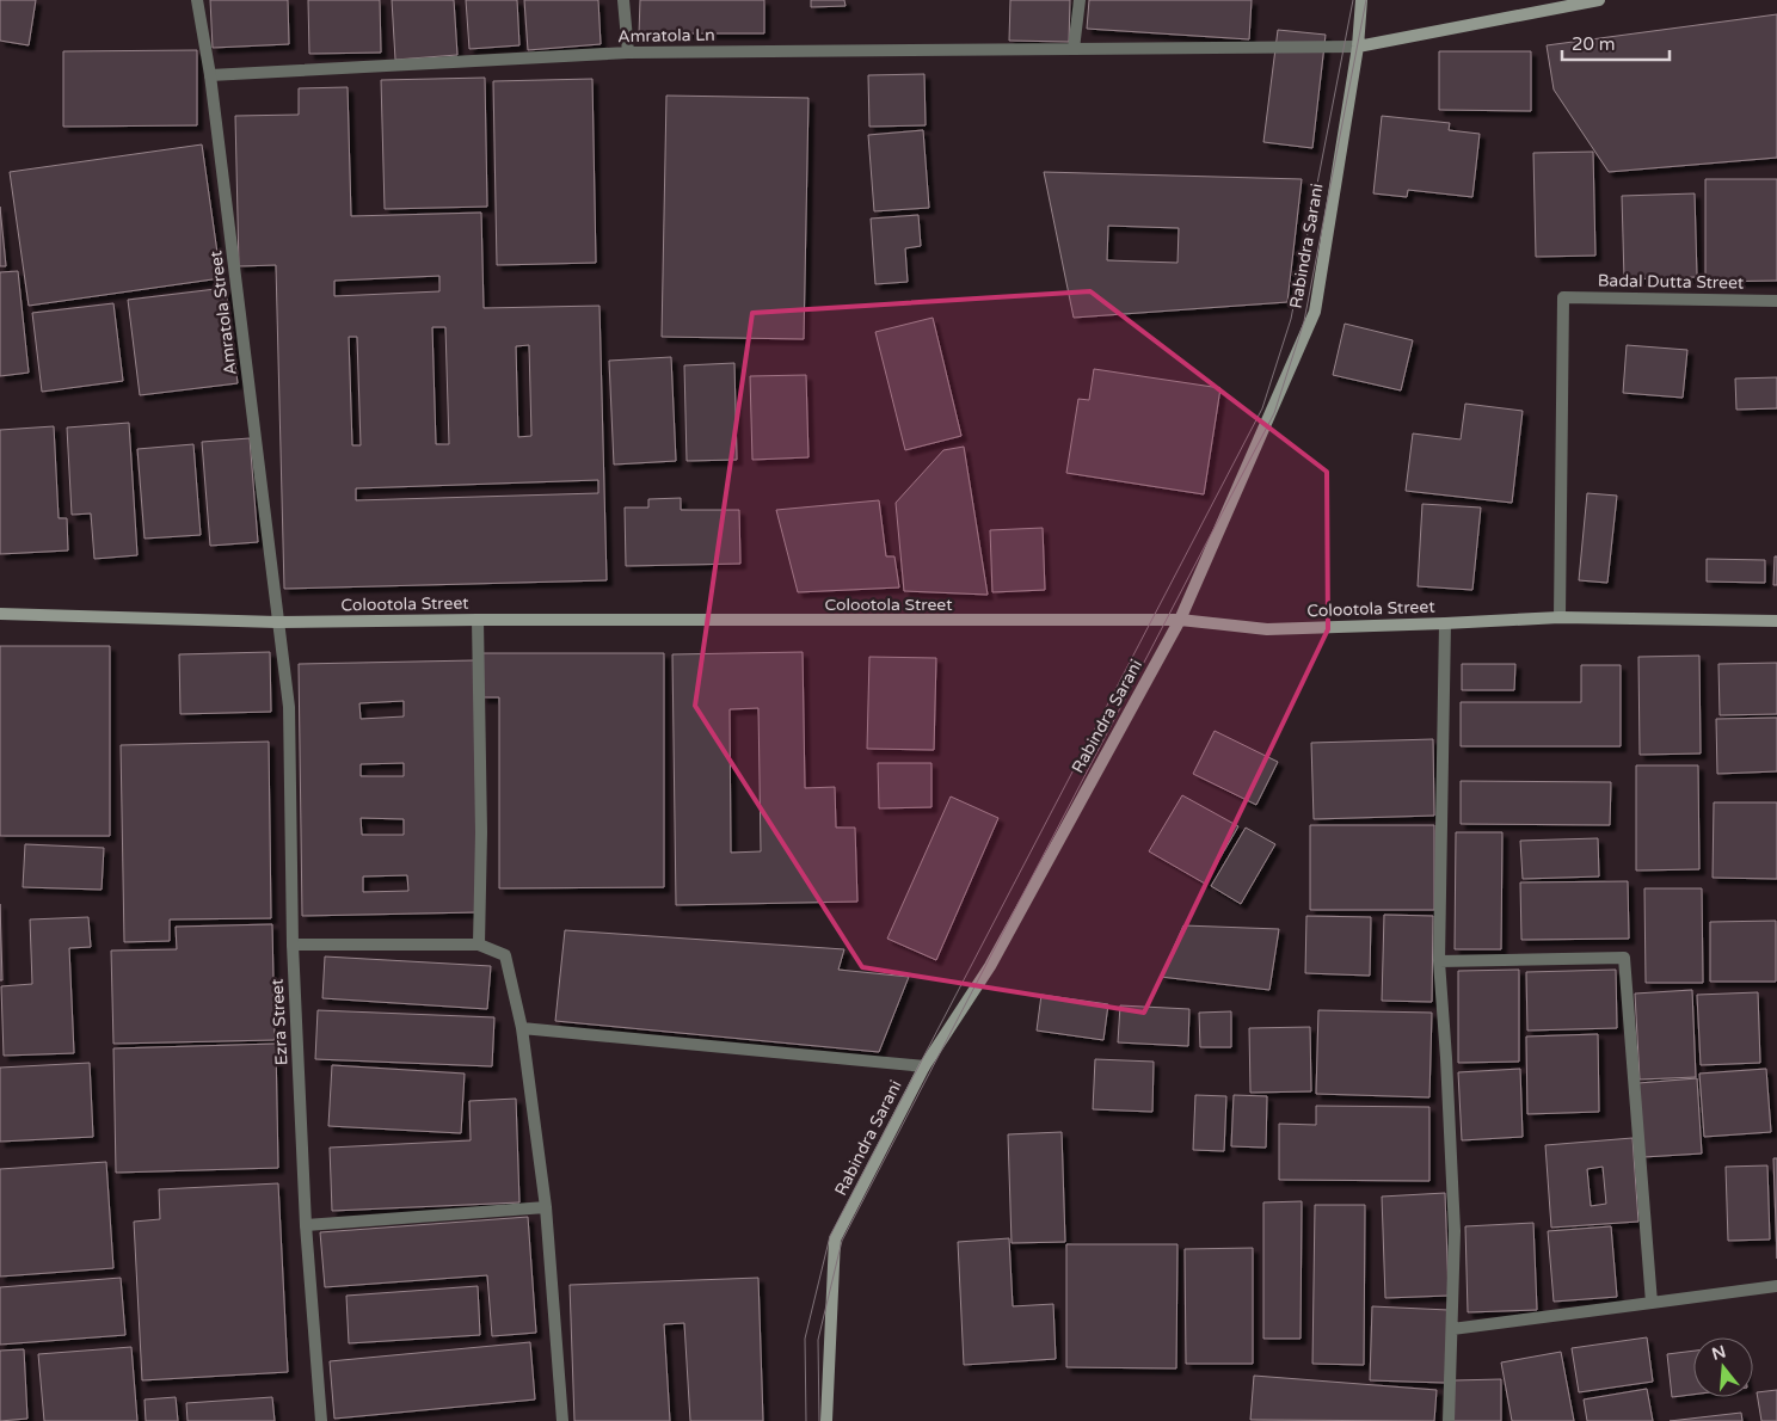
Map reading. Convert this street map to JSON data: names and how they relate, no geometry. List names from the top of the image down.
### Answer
{
  "streets": {
    "main road": ["Rabindra Sarani", "Colootola Street"],
    "street": [
      "Amratola Ln",
      "Badal Dutta Street",
      "Amratola Street",
      "Ezra Street"
    ]
  },
  "crossings": [
    ["Amratola Ln", "Rabindra Sarani"],
    ["Amratola Ln", "Amratola Street"],
    ["Rabindra Sarani", "Colootola Street"],
    ["Badal Dutta Street", "Colootola Street"],
    ["Amratola Street", "Colootola Street"],
    ["Amratola Street", "Ezra Street"],
    ["Colootola Street", "Ezra Street"]
  ],
  "scale_bar": "20 m",
  "north": "top"
}
